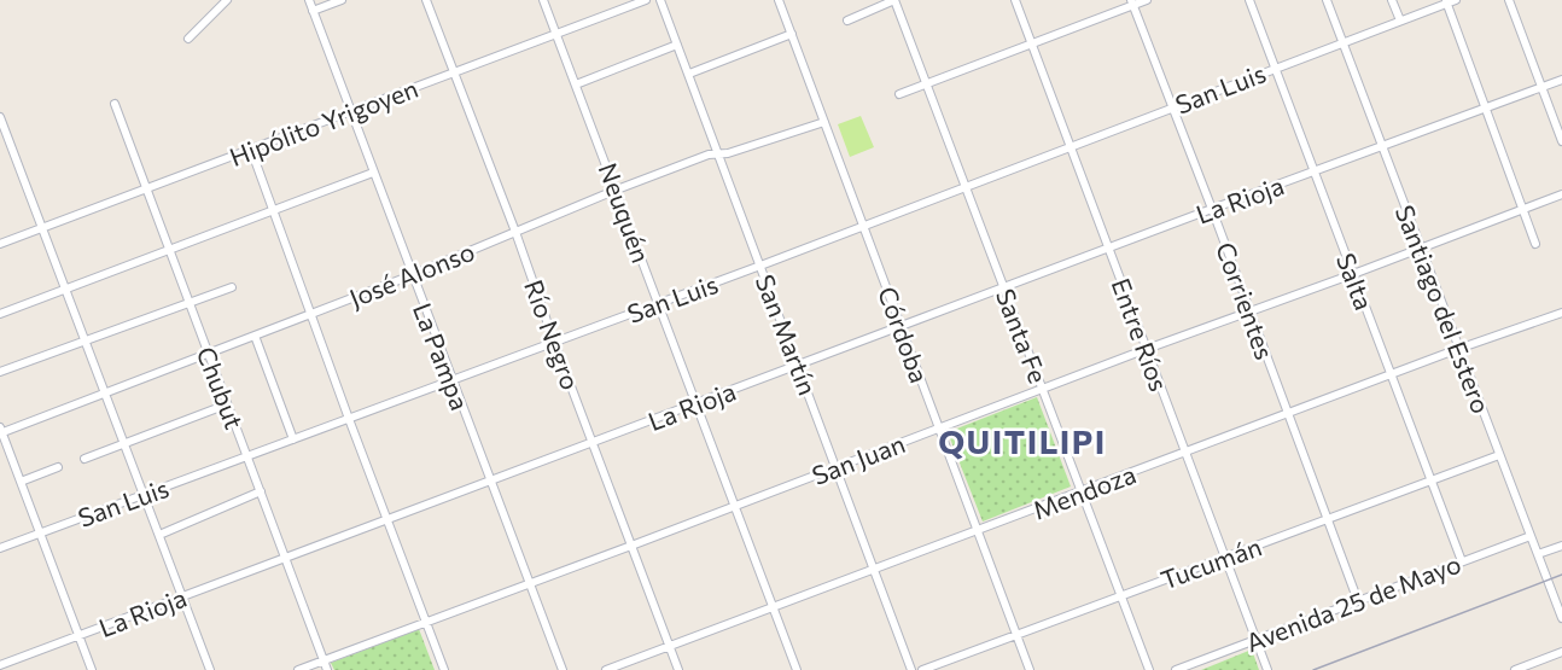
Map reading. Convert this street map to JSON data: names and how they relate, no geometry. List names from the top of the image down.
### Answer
{
  "streets": {
    "street": [
      "San Luis",
      "Hipólito Yrigoyen",
      "La Rioja",
      "Neuquén",
      "José Alonso",
      "Salta",
      "Corrientes",
      "Santiago del Estero",
      "Río Negro",
      "San Martín",
      "Córdoba",
      "Entre Ríos",
      "Santa Fe",
      "La Pampa",
      "Chubut",
      "San Juan",
      "Mendoza",
      "Tucumán",
      "Avenida 25 de Mayo"
    ]
  },
  "crossings": [
    ["San Luis", "Neuquén"],
    ["San Luis", "Salta"],
    ["San Luis", "Corrientes"],
    ["San Luis", "Santiago del Estero"],
    ["San Luis", "Río Negro"],
    ["San Luis", "San Martín"],
    ["San Luis", "Córdoba"],
    ["San Luis", "Entre Ríos"],
    ["San Luis", "Santa Fe"],
    ["San Luis", "La Pampa"],
    ["San Luis", "Chubut"],
    ["Hipólito Yrigoyen", "Neuquén"],
    ["Hipólito Yrigoyen", "Río Negro"],
    ["Hipólito Yrigoyen", "La Pampa"],
    ["Hipólito Yrigoyen", "Chubut"],
    ["La Rioja", "Neuquén"],
    ["La Rioja", "Salta"],
    ["La Rioja", "Corrientes"],
    ["La Rioja", "Santiago del Estero"],
    ["La Rioja", "Río Negro"],
    ["La Rioja", "San Martín"],
    ["La Rioja", "Córdoba"],
    ["La Rioja", "Entre Ríos"],
    ["La Rioja", "Santa Fe"],
    ["La Rioja", "La Pampa"],
    ["La Rioja", "Chubut"],
    ["Neuquén", "José Alonso"],
    ["Neuquén", "San Juan"],
    ["Neuquén", "Mendoza"],
    ["José Alonso", "Río Negro"],
    ["José Alonso", "San Martín"],
    ["José Alonso", "Córdoba"],
    ["José Alonso", "La Pampa"],
    ["José Alonso", "Chubut"],
    ["Salta", "San Juan"],
    ["Salta", "Mendoza"],
    ["Salta", "Tucumán"],
    ["Salta", "Avenida 25 de Mayo"],
    ["Corrientes", "San Juan"],
    ["Corrientes", "Mendoza"],
    ["Corrientes", "Tucumán"],
    ["Corrientes", "Avenida 25 de Mayo"],
    ["Santiago del Estero", "San Juan"],
    ["Santiago del Estero", "Mendoza"],
    ["Santiago del Estero", "Tucumán"],
    ["Santiago del Estero", "Avenida 25 de Mayo"],
    ["Río Negro", "San Juan"],
    ["Río Negro", "Mendoza"],
    ["San Martín", "San Juan"],
    ["San Martín", "Mendoza"],
    ["Córdoba", "San Juan"],
    ["Córdoba", "Mendoza"],
    ["Córdoba", "Tucumán"],
    ["Entre Ríos", "San Juan"],
    ["Entre Ríos", "Mendoza"],
    ["Entre Ríos", "Tucumán"],
    ["Entre Ríos", "Avenida 25 de Mayo"],
    ["Santa Fe", "San Juan"],
    ["Santa Fe", "Mendoza"],
    ["Santa Fe", "Tucumán"],
    ["La Pampa", "San Juan"],
    ["Chubut", "San Juan"]
  ],
  "districts": ["QUITILIPI"]
}
